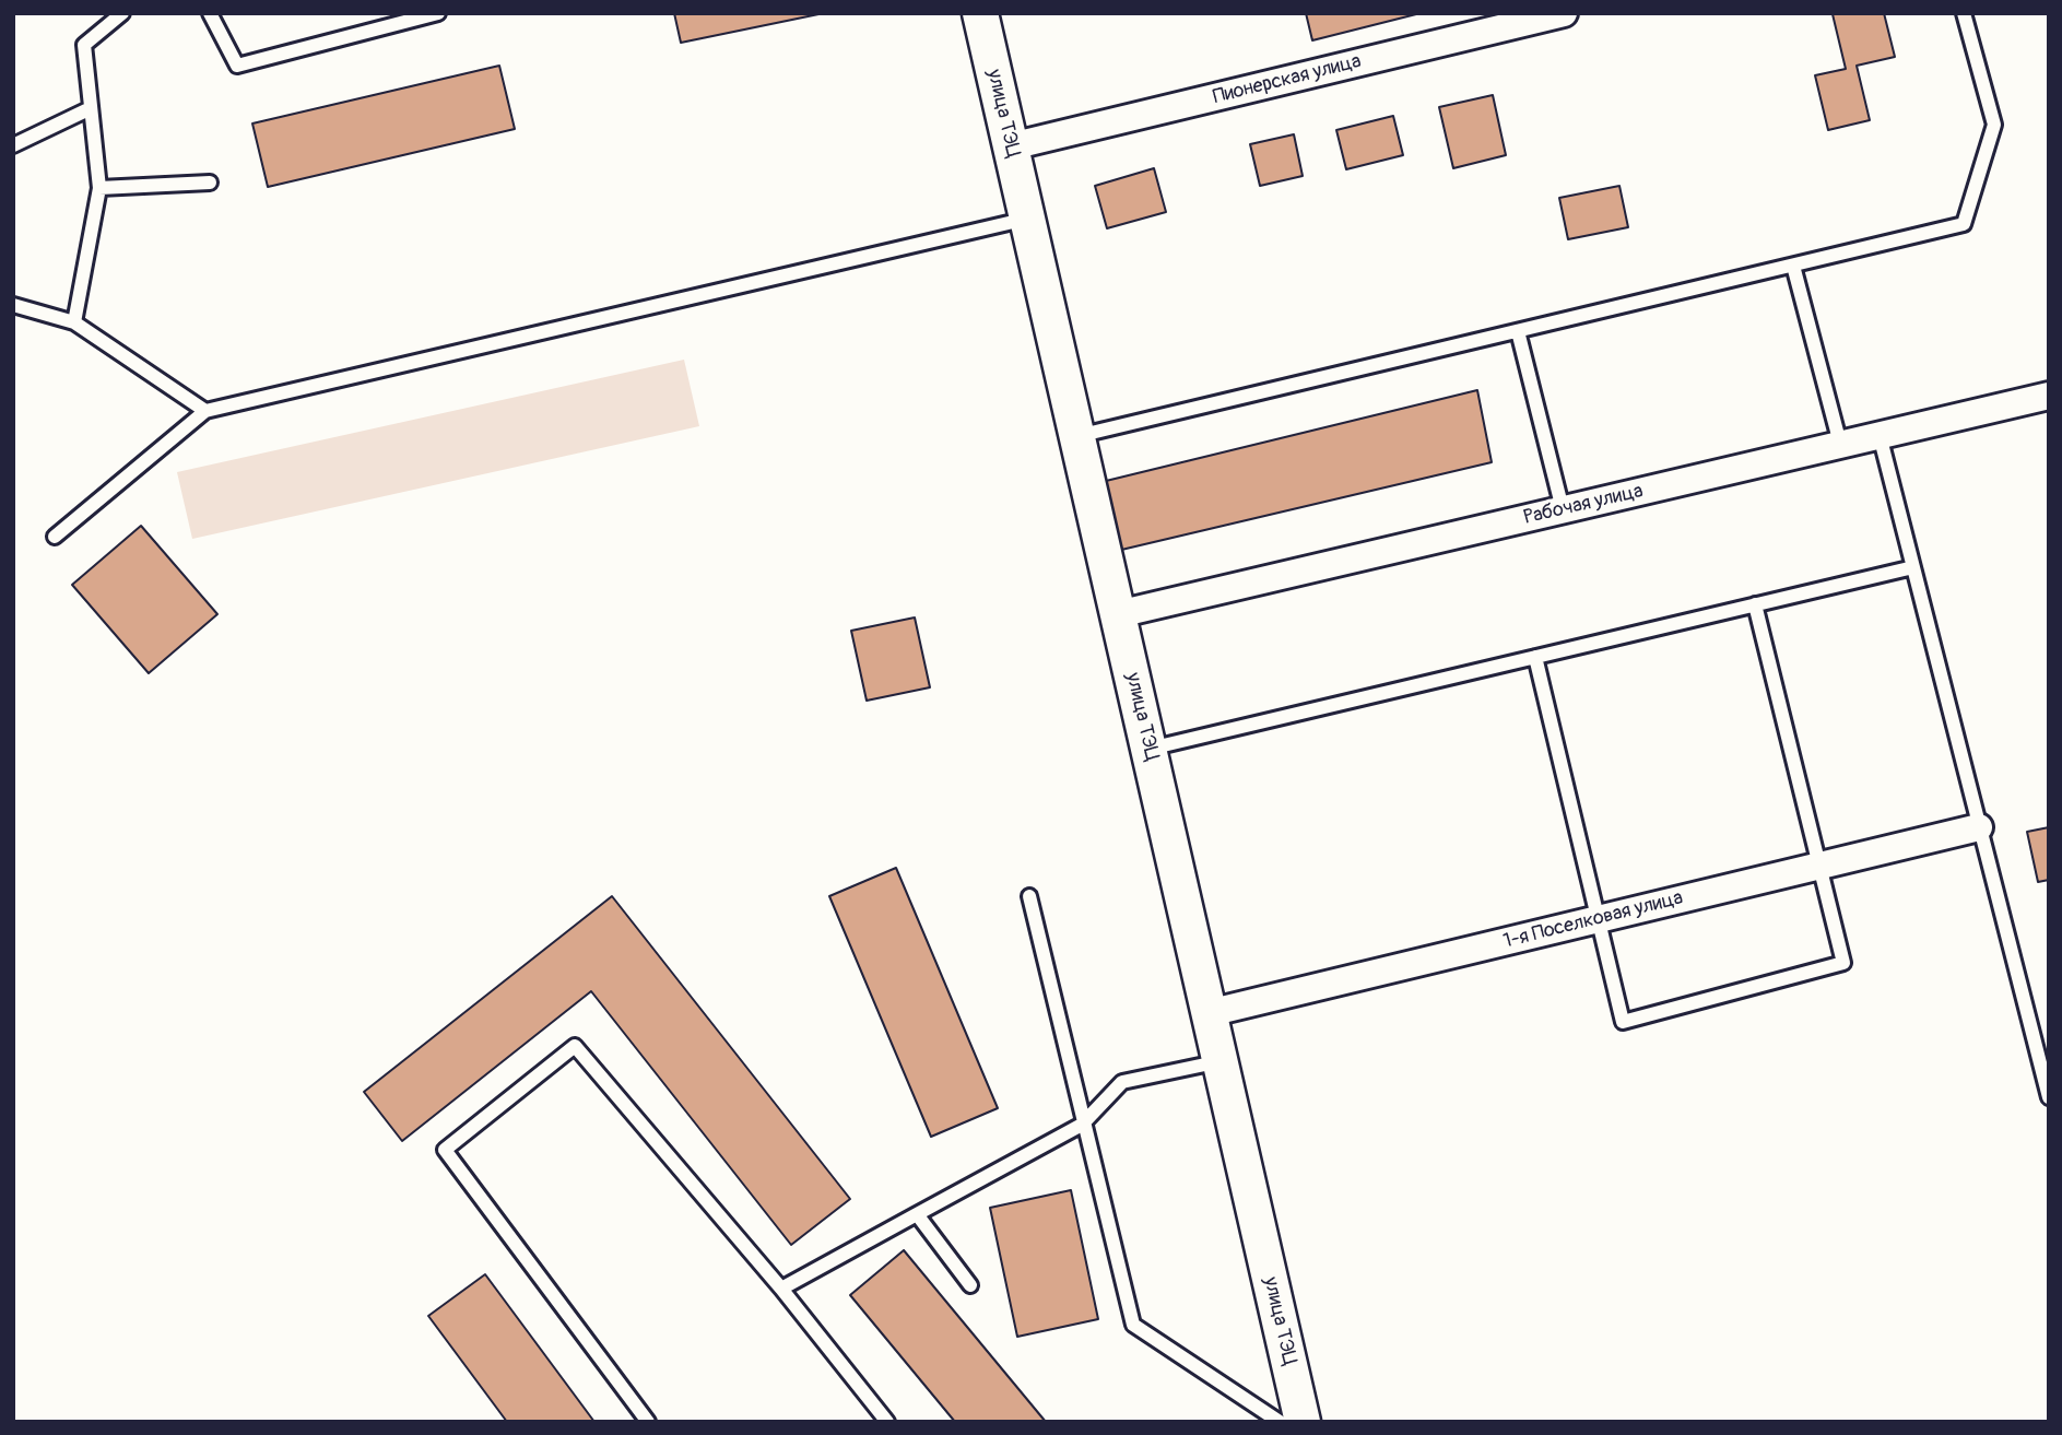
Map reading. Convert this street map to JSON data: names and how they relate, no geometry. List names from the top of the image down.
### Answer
{
  "streets": {
    "street": [
      "Пионерская улица",
      "улица ТЭЦ",
      "Рабочая улица",
      "1-я Поселковая улица"
    ]
  },
  "crossings": [
    ["Пионерская улица", "улица ТЭЦ"],
    ["улица ТЭЦ", "Рабочая улица"],
    ["улица ТЭЦ", "1-я Поселковая улица"]
  ]
}
